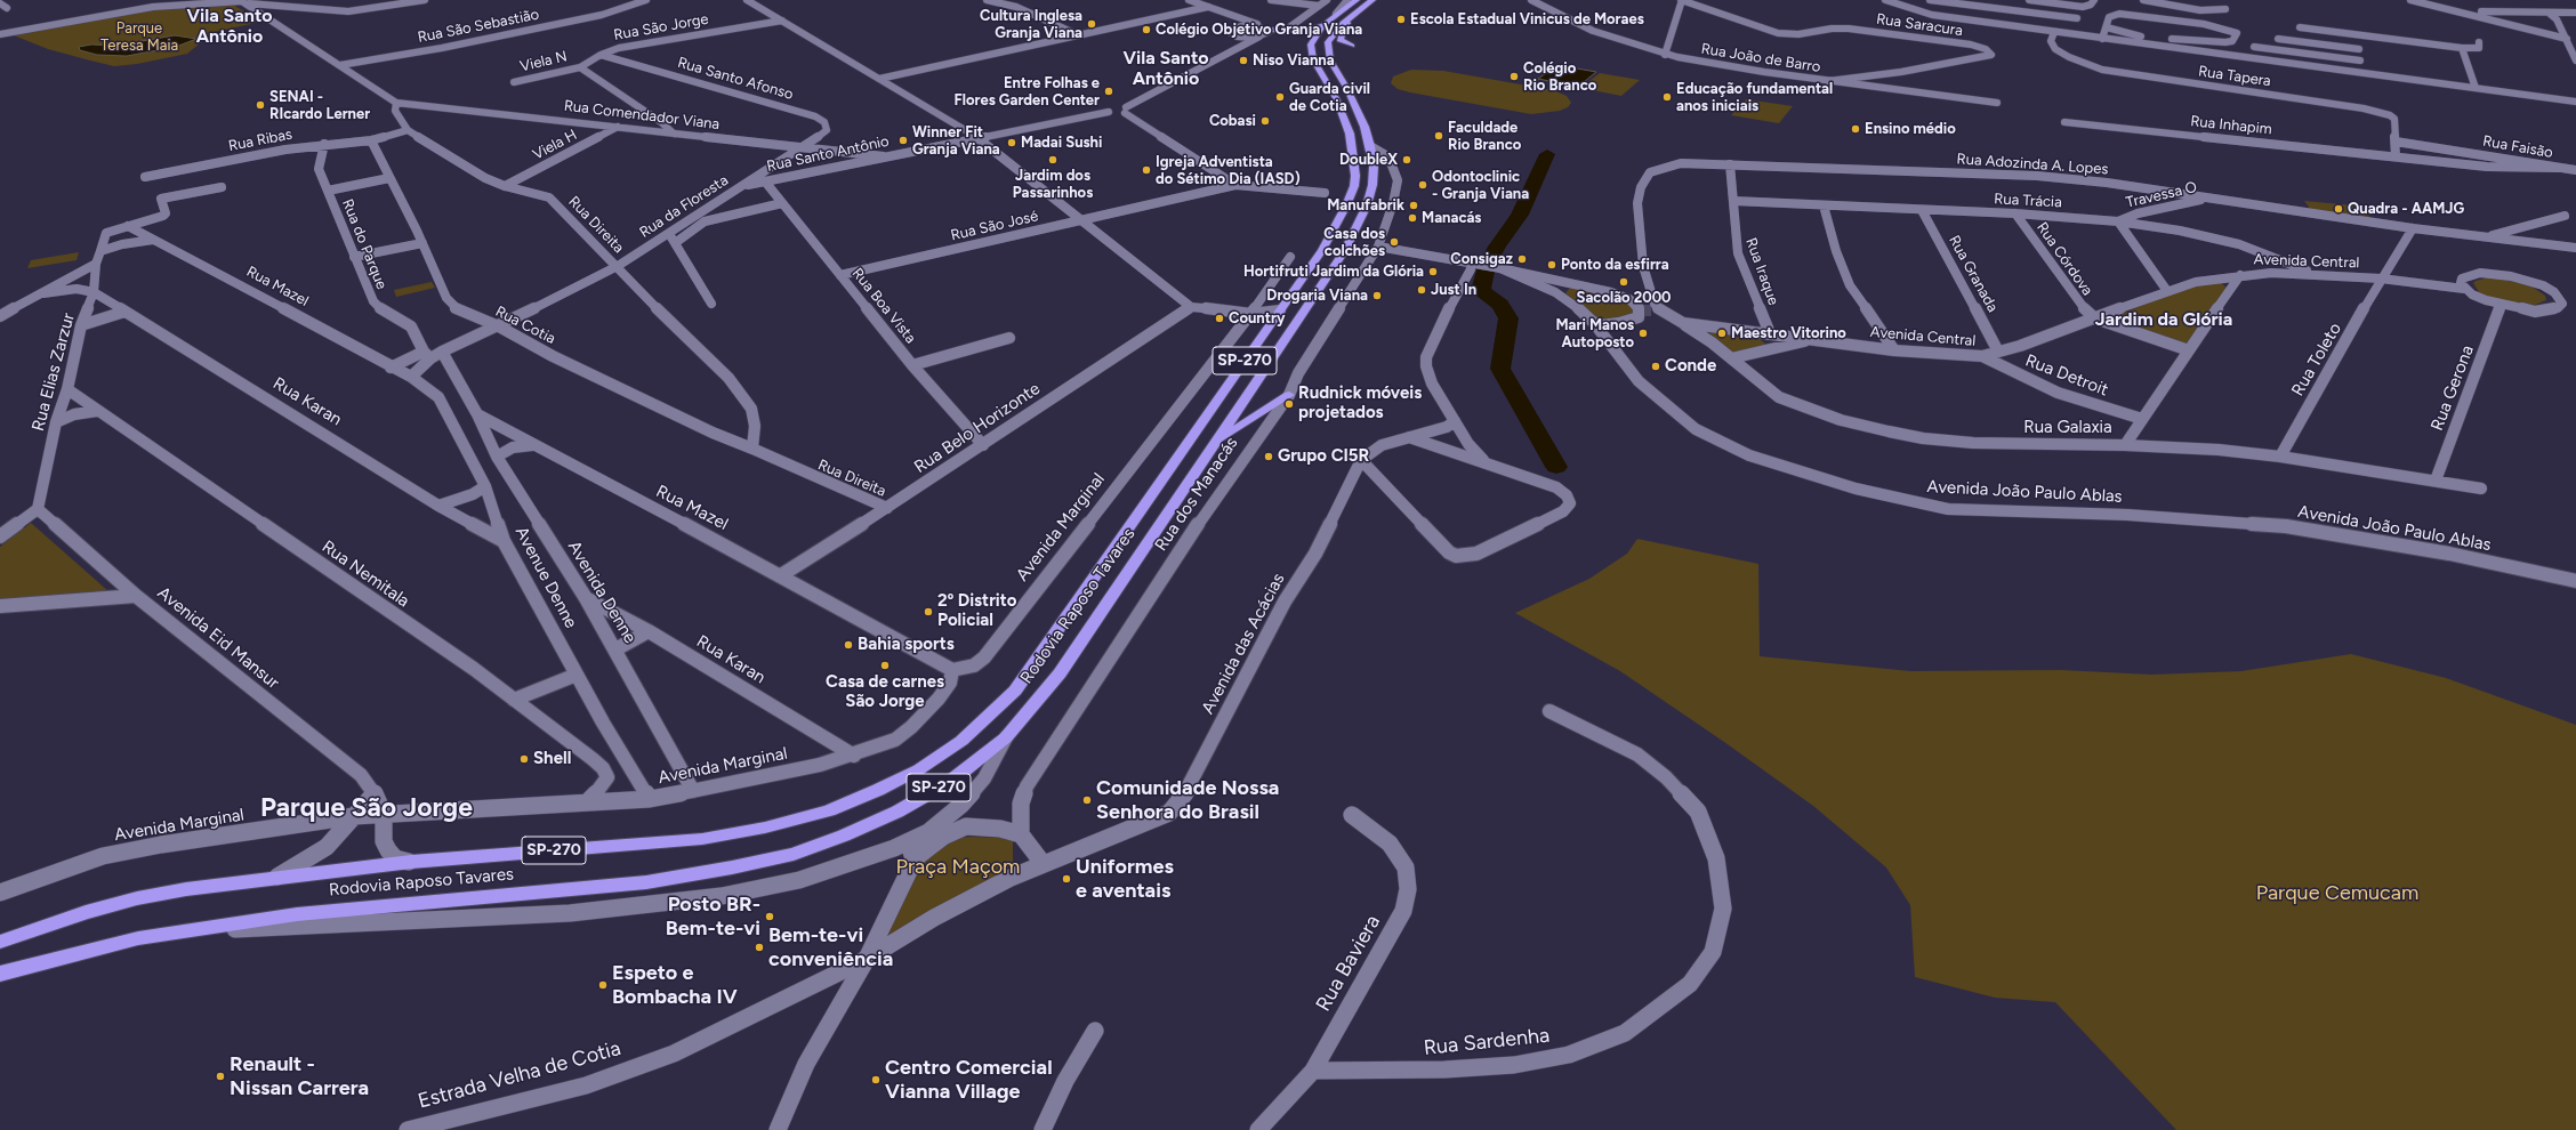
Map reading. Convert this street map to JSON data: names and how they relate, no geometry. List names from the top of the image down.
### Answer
{
  "streets": {
    "highway": ["SP-270", "Rodovia Raposo Tavares"],
    "street": [
      "Rua Saracura",
      "Rua São Sebastião",
      "Rua São Jorge",
      "Rua João de Barro",
      "Viela N",
      "Rua Tapera",
      "Rua Santo Afonso",
      "Rua Comendador Viana",
      "Rua Inhapim",
      "Rua Ribas",
      "Viela H",
      "Rua Faisão",
      "Rua Santo Antônio",
      "Rua Adozinda A. Lopes",
      "Travessa O",
      "Rua Trácia",
      "Rua da Floresta",
      "Rua Direita",
      "Rua São José",
      "Rua do Parque",
      "Rua Córdova",
      "Avenida Central",
      "Rua Iraque",
      "Rua Granada",
      "Rua Mazel",
      "Rua Boa Vista",
      "Rua Cotia",
      "Rua Toleto",
      "Rua Elias Zarzur",
      "Rua Detroit",
      "Rua Gerona",
      "Rua Karan",
      "Rua Belo Horizonte",
      "Rua Galaxia",
      "Avenida João Paulo Ablas",
      "Rua dos Manacás",
      "Avenida Marginal",
      "Rua Nemitala",
      "Avenue Denne",
      "Avenida Denne",
      "Avenida Eid Mansur",
      "Avenida das Acácias",
      "Rua Baviera",
      "Rua Sardenha",
      "Estrada Velha de Cotia"
    ]
  },
  "crossings": [
    ["Rua Saracura", "Rua João de Barro"],
    ["Rua São Jorge", "Viela N"],
    ["Rua São Jorge", "Rua Santo Afonso"],
    ["Rua Tapera", "Rua Inhapim"],
    ["Rua Tapera", "Rua Faisão"],
    ["Rua Santo Afonso", "Rua Comendador Viana"],
    ["Rua Santo Afonso", "Rua da Floresta"],
    ["Rua Comendador Viana", "Viela H"],
    ["Rua Comendador Viana", "Rua Santo Antônio"],
    ["Rua Comendador Viana", "Rua da Floresta"],
    ["Rua Comendador Viana", "Rua Direita"],
    ["Rua Inhapim", "Rua Faisão"],
    ["Rua Ribas", "Rua Direita"],
    ["Rua Ribas", "Rua do Parque"],
    ["Rua Ribas", "Rua Cotia"],
    ["Viela H", "Rua Direita"],
    ["Rua Santo Antônio", "Rua da Floresta"],
    ["Rua Santo Antônio", "Rua Boa Vista"],
    ["Rua Adozinda A. Lopes", "Travessa O"],
    ["Rua Adozinda A. Lopes", "Avenida Central"],
    ["Rua Adozinda A. Lopes", "Rua Iraque"],
    ["Rua Adozinda A. Lopes", "Rua Toleto"],
    ["Travessa O", "Rua Trácia"],
    ["Rua Trácia", "Rua Córdova"],
    ["Rua Trácia", "Avenida Central"],
    ["Rua Trácia", "Rua Iraque"],
    ["Rua Trácia", "Rua Granada"],
    ["Rua da Floresta", "Rua Direita"],
    ["Rua da Floresta", "Rua do Parque"],
    ["Rua da Floresta", "Rua Boa Vista"],
    ["Rua da Floresta", "Rua Cotia"],
    ["Rua Direita", "Rua Cotia"],
    ["Rua Direita", "Rua Belo Horizonte"],
    ["Rua São José", "Rua Boa Vista"],
    ["Rua Córdova", "Avenida Central"],
    ["Avenida Central", "Rua Iraque"],
    ["Avenida Central", "Rua Granada"],
    ["Avenida Central", "Rua Toleto"],
    ["Avenida Central", "Rua Detroit"],
    ["Avenida Central", "Rua Galaxia"],
    ["Rua Mazel", "Rua Elias Zarzur"],
    ["Rua Mazel", "Rua Belo Horizonte"],
    ["Rua Mazel", "Avenida Marginal"],
    ["Rua Mazel", "Avenue Denne"],
    ["Rua Mazel", "Avenida Denne"],
    ["Rua Boa Vista", "Rua Belo Horizonte"],
    ["Rua Toleto", "Rua Galaxia"],
    ["Rua Elias Zarzur", "Rua Karan"],
    ["Rua Elias Zarzur", "Rua Nemitala"],
    ["Rua Elias Zarzur", "Avenida Eid Mansur"],
    ["Rua Gerona", "Rua Galaxia"],
    ["Rua Karan", "Avenida Marginal"],
    ["Rua Karan", "Avenue Denne"],
    ["Rua Karan", "Avenida Denne"],
    ["Avenida João Paulo Ablas", "Rua dos Manacás"],
    ["Rua dos Manacás", "Rodovia Raposo Tavares"],
    ["Avenida Marginal", "Rua Nemitala"],
    ["Avenida Marginal", "Avenue Denne"],
    ["Avenida Marginal", "Avenida Denne"],
    ["Avenida Marginal", "Avenida Eid Mansur"],
    ["Avenida das Acácias", "Estrada Velha de Cotia"],
    ["Rua Baviera", "Rua Sardenha"]
  ],
  "districts": [
    "Vila Santo Antônio",
    "Vila Santo Antônio",
    "Jardim da Glória",
    "Parque São Jorge"
  ],
  "parks": ["Parque Teresa Maia", "Praça Maçom", "Parque Cemucam"],
  "places": [
    "Escola Estadual Vinicus de Moraes",
    "Cultura Inglesa Granja Viana",
    "Colégio Objetivo Granja Viana",
    "Niso Vianna",
    "Colégio Rio Branco",
    "Entre Folhas e Flores Garden Center",
    "Guarda civil de Cotia",
    "Educação fundamental anos iniciais",
    "SENAI - RIcardo Lerner",
    "Cobasi",
    "Ensino médio",
    "Faculdade Rio Branco",
    "Winner Fit Granja Viana",
    "Madai Sushi",
    "Jardim dos Passarinhos",
    "DoubleX",
    "Igreja Adventista do Sétimo Dia (IASD)",
    "Odontoclinic - Granja Viana",
    "Manufabrik",
    "Quadra - AAMJG",
    "Manacás",
    "Casa dos colchões",
    "Consigaz",
    "Ponto da esfirra",
    "Hortifruti Jardim da Glória",
    "Sacolão 2000",
    "Just In",
    "Drogaria Viana",
    "Country",
    "Mari Manos Autoposto",
    "Maestro Vitorino",
    "Conde",
    "Rudnick móveis projetados",
    "Grupo CI5R",
    "2º Distrito Policial",
    "Bahia sports",
    "Casa de carnes São Jorge",
    "Shell",
    "Comunidade Nossa Senhora do Brasil",
    "Uniformes e aventais",
    "Posto BR- Bem-te-vi",
    "Bem-te-vi conveniência",
    "Espeto e Bombacha IV",
    "Renault - Nissan Carrera",
    "Centro Comercial Vianna Village"
  ]
}
